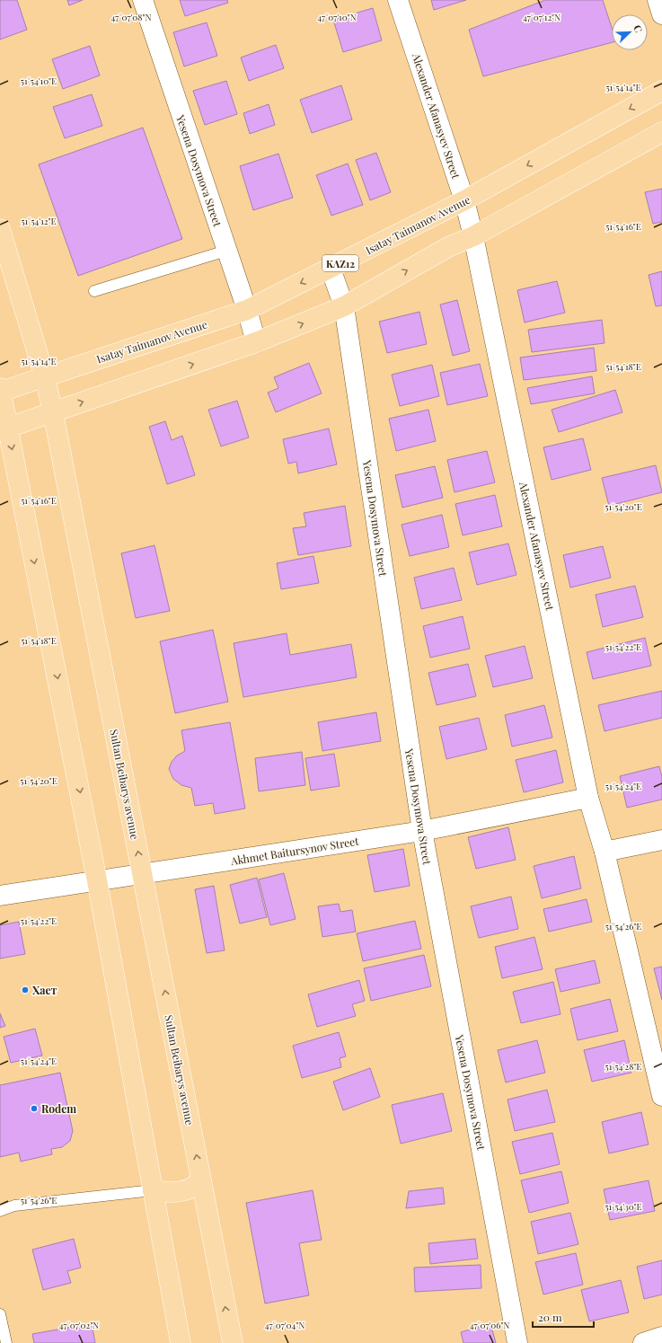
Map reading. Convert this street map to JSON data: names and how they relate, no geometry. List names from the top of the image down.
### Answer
{
  "streets": {
    "main road": ["Isatay Taimanov Avenue", "KAZ12", "Sultan Beibarys avenue"],
    "street": ["Alexander Afanasyev Street", "Yesena Dosymova Street", "Akhmet Baitursynov Street"]
  },
  "crossings": [
    ["Alexander Afanasyev Street", "Isatay Taimanov Avenue"],
    ["Alexander Afanasyev Street", "Akhmet Baitursynov Street"],
    ["Yesena Dosymova Street", "Isatay Taimanov Avenue"],
    ["Yesena Dosymova Street", "Akhmet Baitursynov Street"],
    ["Isatay Taimanov Avenue", "Sultan Beibarys avenue"],
    ["Sultan Beibarys avenue", "Akhmet Baitursynov Street"]
  ],
  "places": ["Хает", "Rodem"],
  "scale_bar": "20 m",
  "north": "top right",
  "coordinates": [
    "47°07'08\"N",
    "47°07'10\"N",
    "47°07'12\"N",
    "51°54'10\"E",
    "51°54'14\"E",
    "51°54'12\"E",
    "51°54'16\"E",
    "51°54'18\"E",
    "51°54'20\"E",
    "51°54'22\"E",
    "51°54'24\"E",
    "51°54'26\"E",
    "51°54'28\"E",
    "51°54'30\"E",
    "47°07'02\"N",
    "47°07'04\"N",
    "47°07'06\"N"
  ]
}
